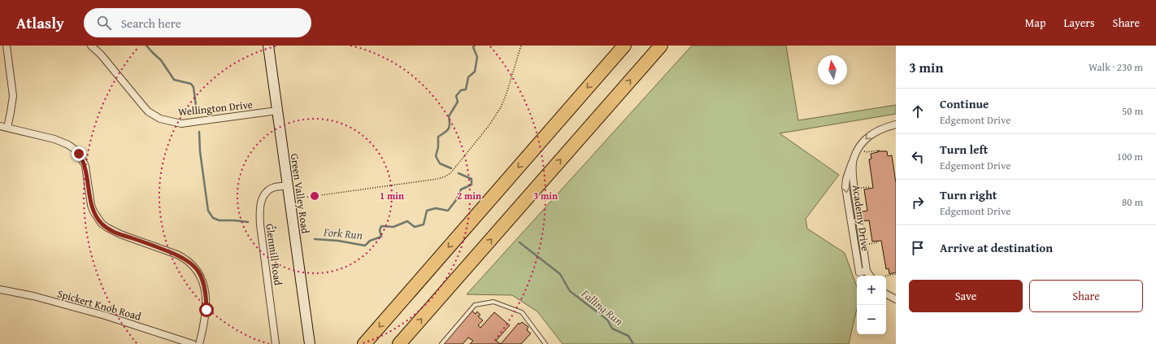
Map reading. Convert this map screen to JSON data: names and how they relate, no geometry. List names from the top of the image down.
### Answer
{
  "streets": {
    "street": [
      "Wellington Drive",
      "Green Valley Road",
      "Academy Drive",
      "Glenmill Road",
      "Spickert Knob Road"
    ]
  },
  "crossings": [
    ["Wellington Drive", "Green Valley Road"],
    ["Green Valley Road", "Glenmill Road"]
  ],
  "water": ["Fork Run", "Falling Run"],
  "north": "top",
  "page": {
    "header": "Atlasly",
    "search": "Search here",
    "nav": ["Map", "Layers", "Share"],
    "heading": ["3 min", "Walk · 230 m"],
    "list": [
      ["Continue", "Edgemont Drive", "50 m"],
      ["Turn left", "Edgemont Drive", "100 m"],
      ["Turn right", "Edgemont Drive", "80 m"],
      "Arrive at destination"
    ],
    "buttons": ["Save", "Share"],
    "map_buttons": ["+", "−"]
  },
  "rings": ["1 min", "2 min", "3 min"]
}
